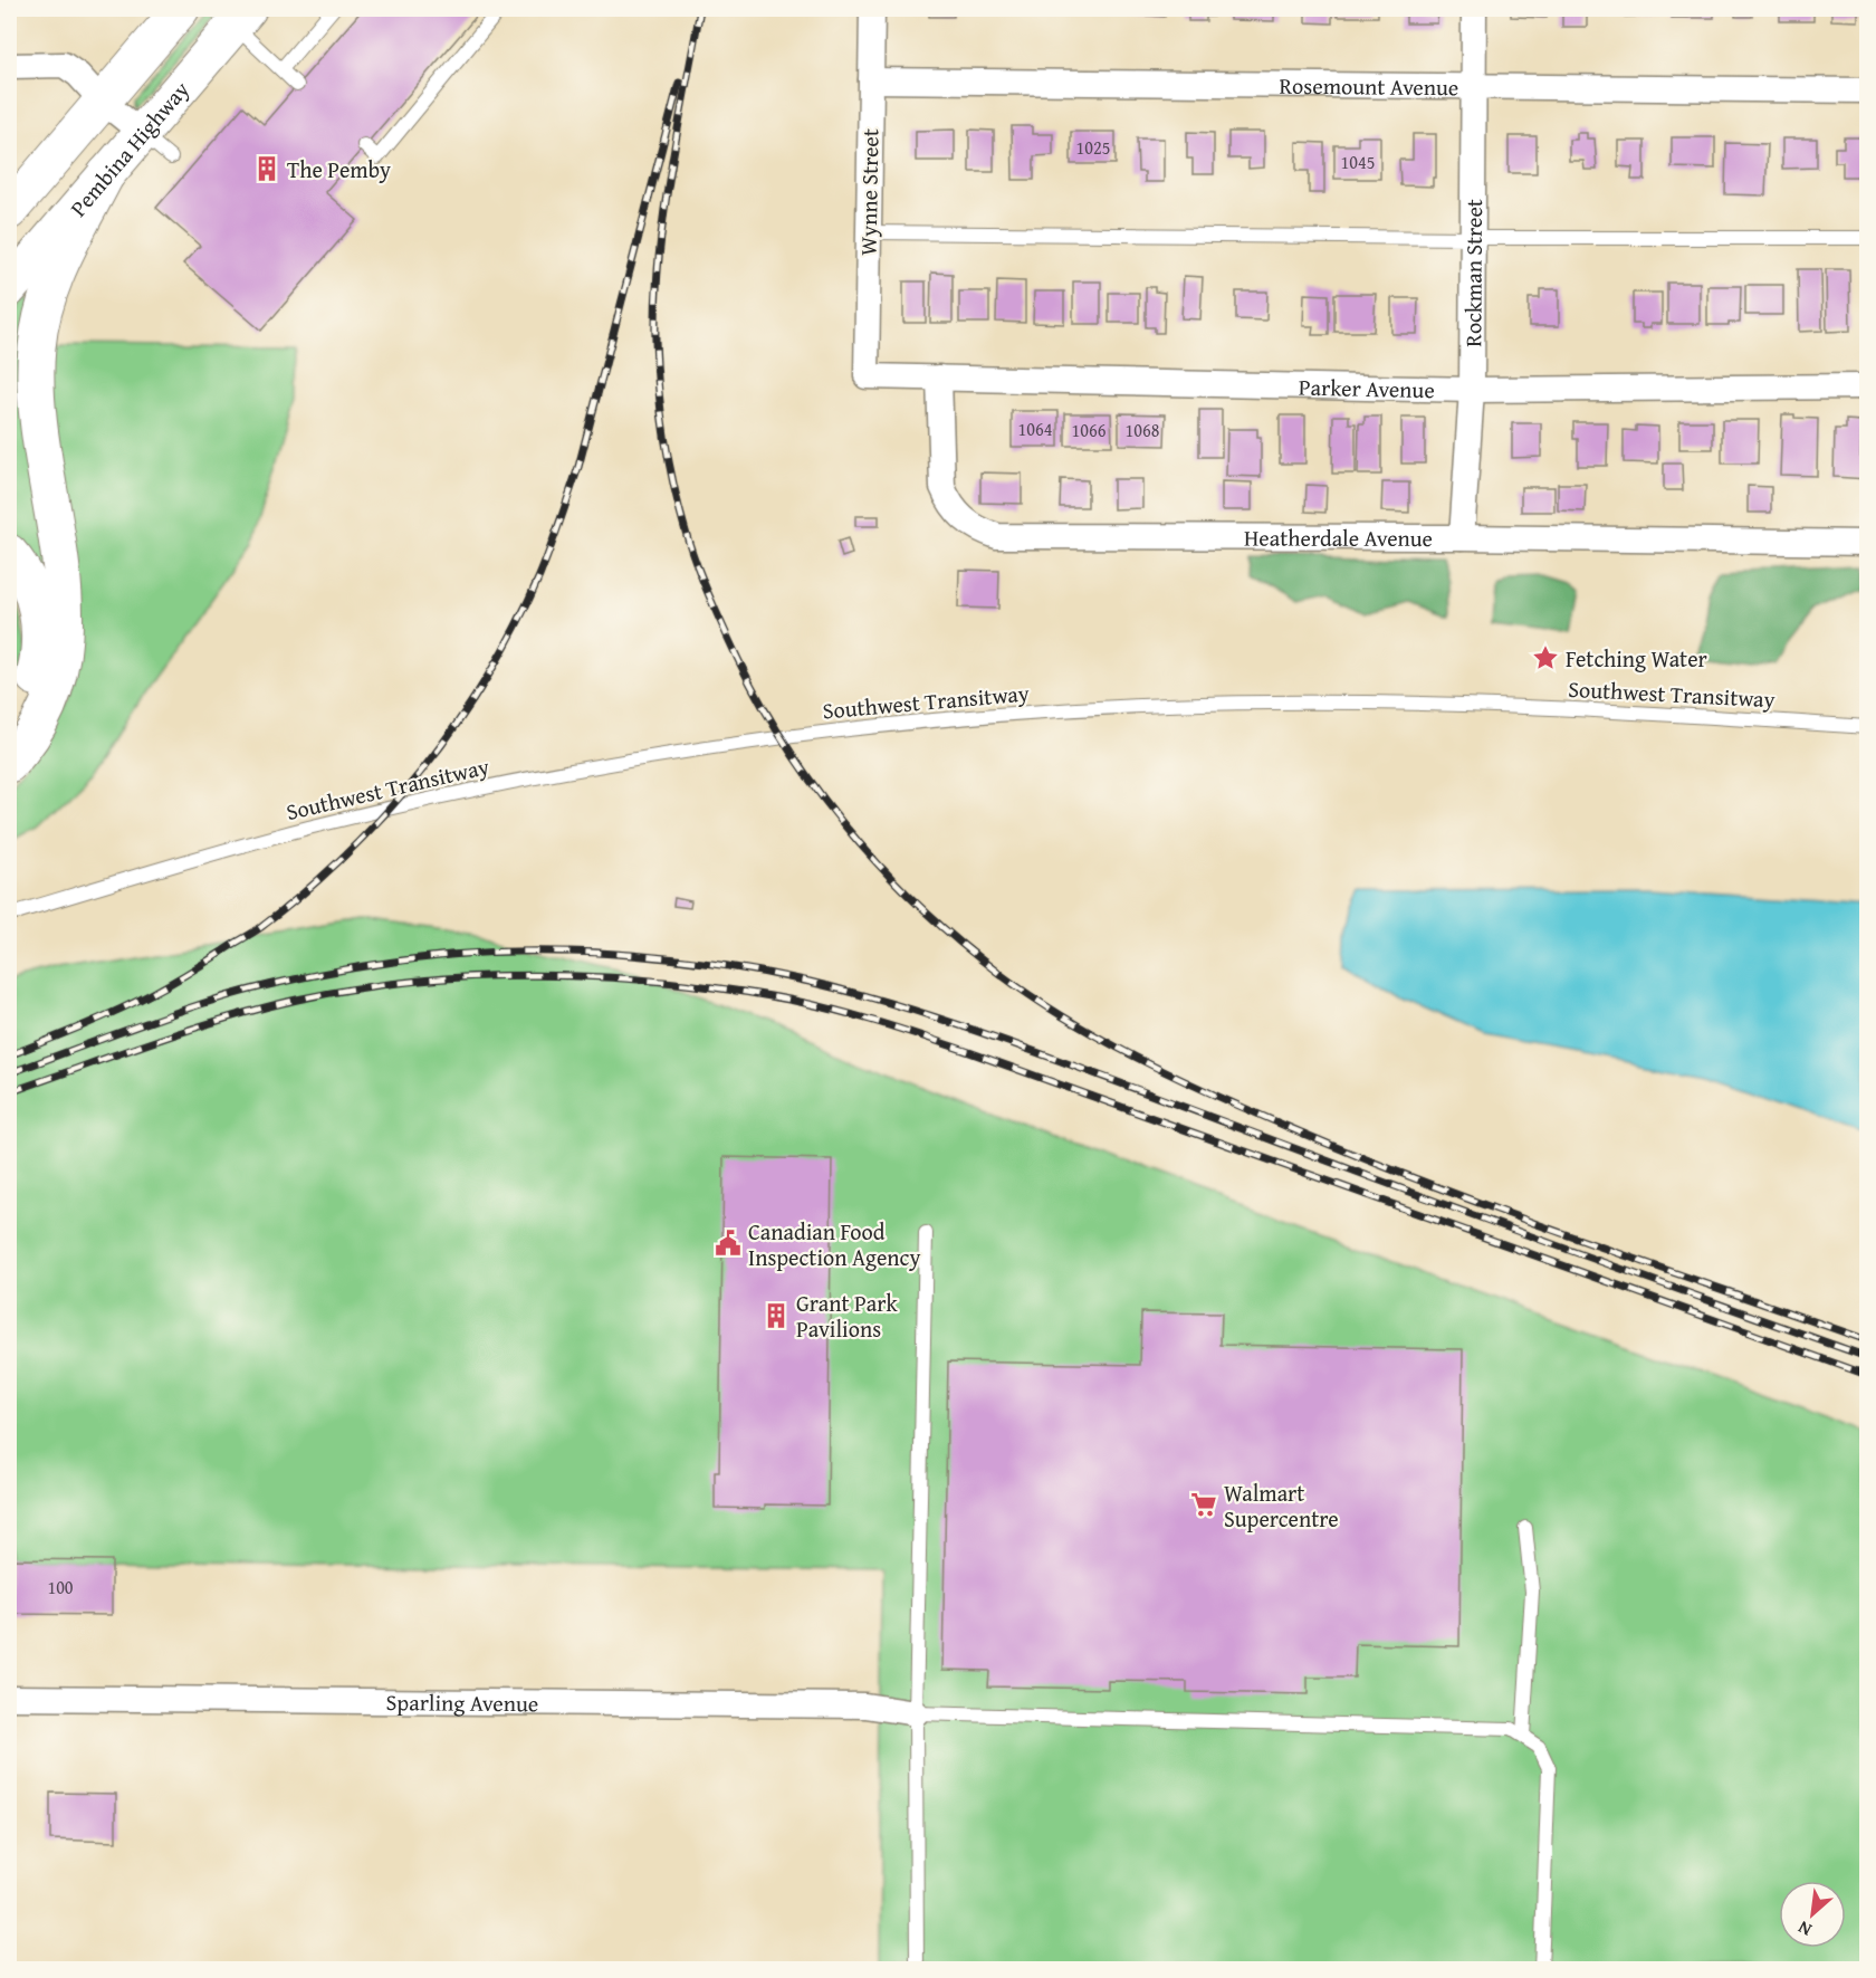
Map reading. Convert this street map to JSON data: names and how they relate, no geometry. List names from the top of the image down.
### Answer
{
  "streets": {
    "main road": ["Pembina Highway"],
    "street": [
      "Rosemount Avenue",
      "Wynne Street",
      "Rockman Street",
      "Parker Avenue",
      "Heatherdale Avenue",
      "Sparling Avenue"
    ],
    "lane": ["Southwest Transitway"]
  },
  "crossings": [
    ["Rosemount Avenue", "Wynne Street"],
    ["Rosemount Avenue", "Rockman Street"],
    ["Wynne Street", "Parker Avenue"],
    ["Rockman Street", "Parker Avenue"],
    ["Rockman Street", "Heatherdale Avenue"],
    ["Parker Avenue", "Heatherdale Avenue"]
  ],
  "places": {
    "building": ["The Pemby", "Grant Park Pavilions"],
    "place": ["Fetching Water"],
    "public building": ["Canadian Food Inspection Agency"],
    "supermarket": ["Walmart Supercentre"]
  },
  "house_numbers": [
    "1025",
    "1045",
    "1064",
    "1066",
    "1068",
    "100"
  ],
  "north": "bottom left"
}
